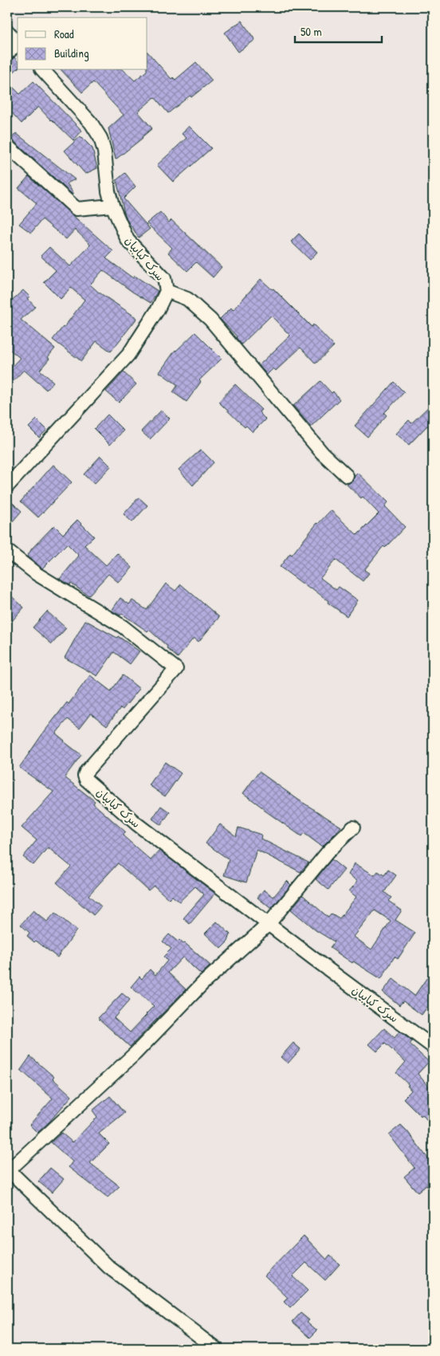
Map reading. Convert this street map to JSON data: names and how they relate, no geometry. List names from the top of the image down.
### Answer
{
  "streets": {
    "street": ["سرک کبابیان"]
  },
  "legend": ["Road", "Building"],
  "scale_bar": "50 m"
}
